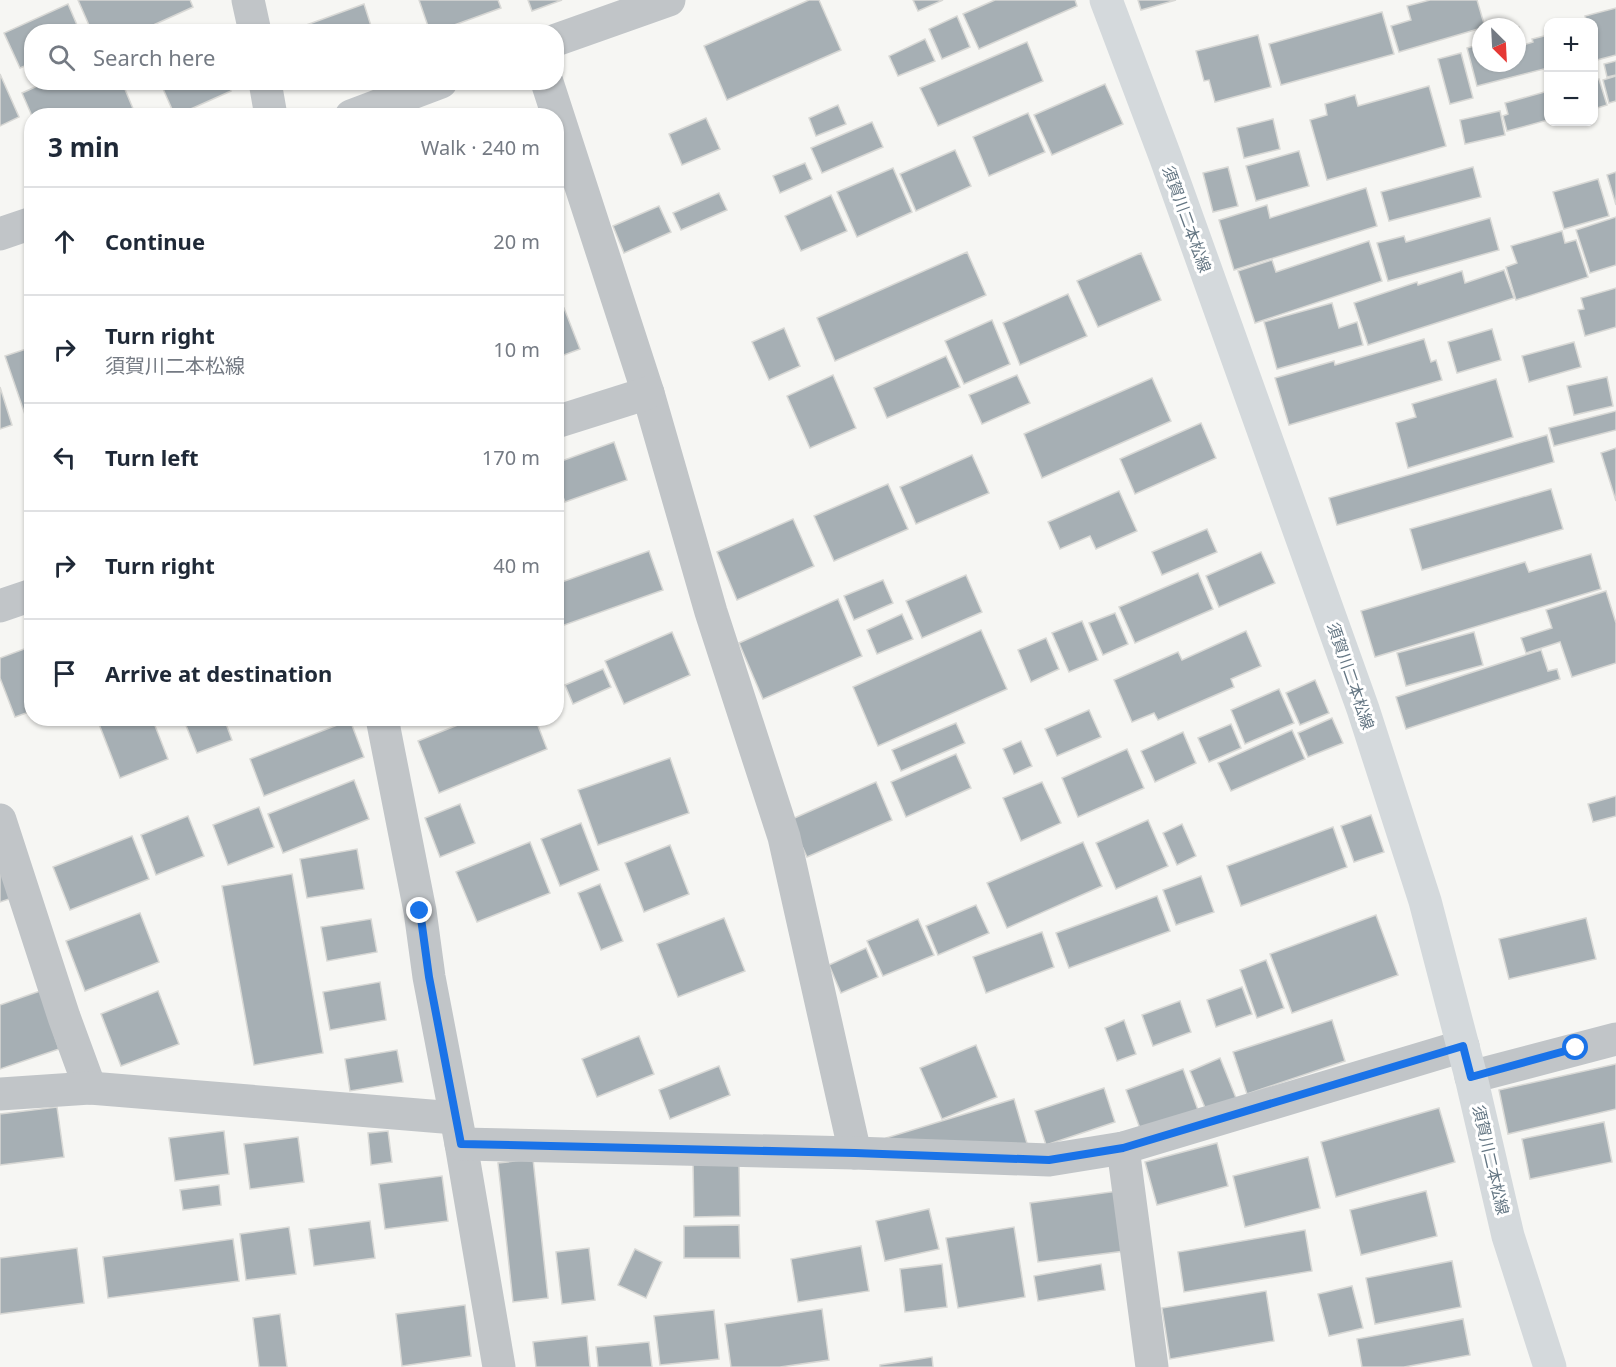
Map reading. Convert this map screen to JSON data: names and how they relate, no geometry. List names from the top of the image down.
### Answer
{
  "streets": {
    "main road": ["須賀川二本松線"]
  },
  "north": "bottom right",
  "page": {
    "map_buttons": ["+", "−"],
    "search": "Search here",
    "heading": ["3 min", "Walk · 240 m"],
    "list": [
      ["Continue", "20 m"],
      ["Turn right", "須賀川二本松線", "10 m"],
      ["Turn left", "170 m"],
      ["Turn right", "40 m"],
      "Arrive at destination"
    ]
  }
}
